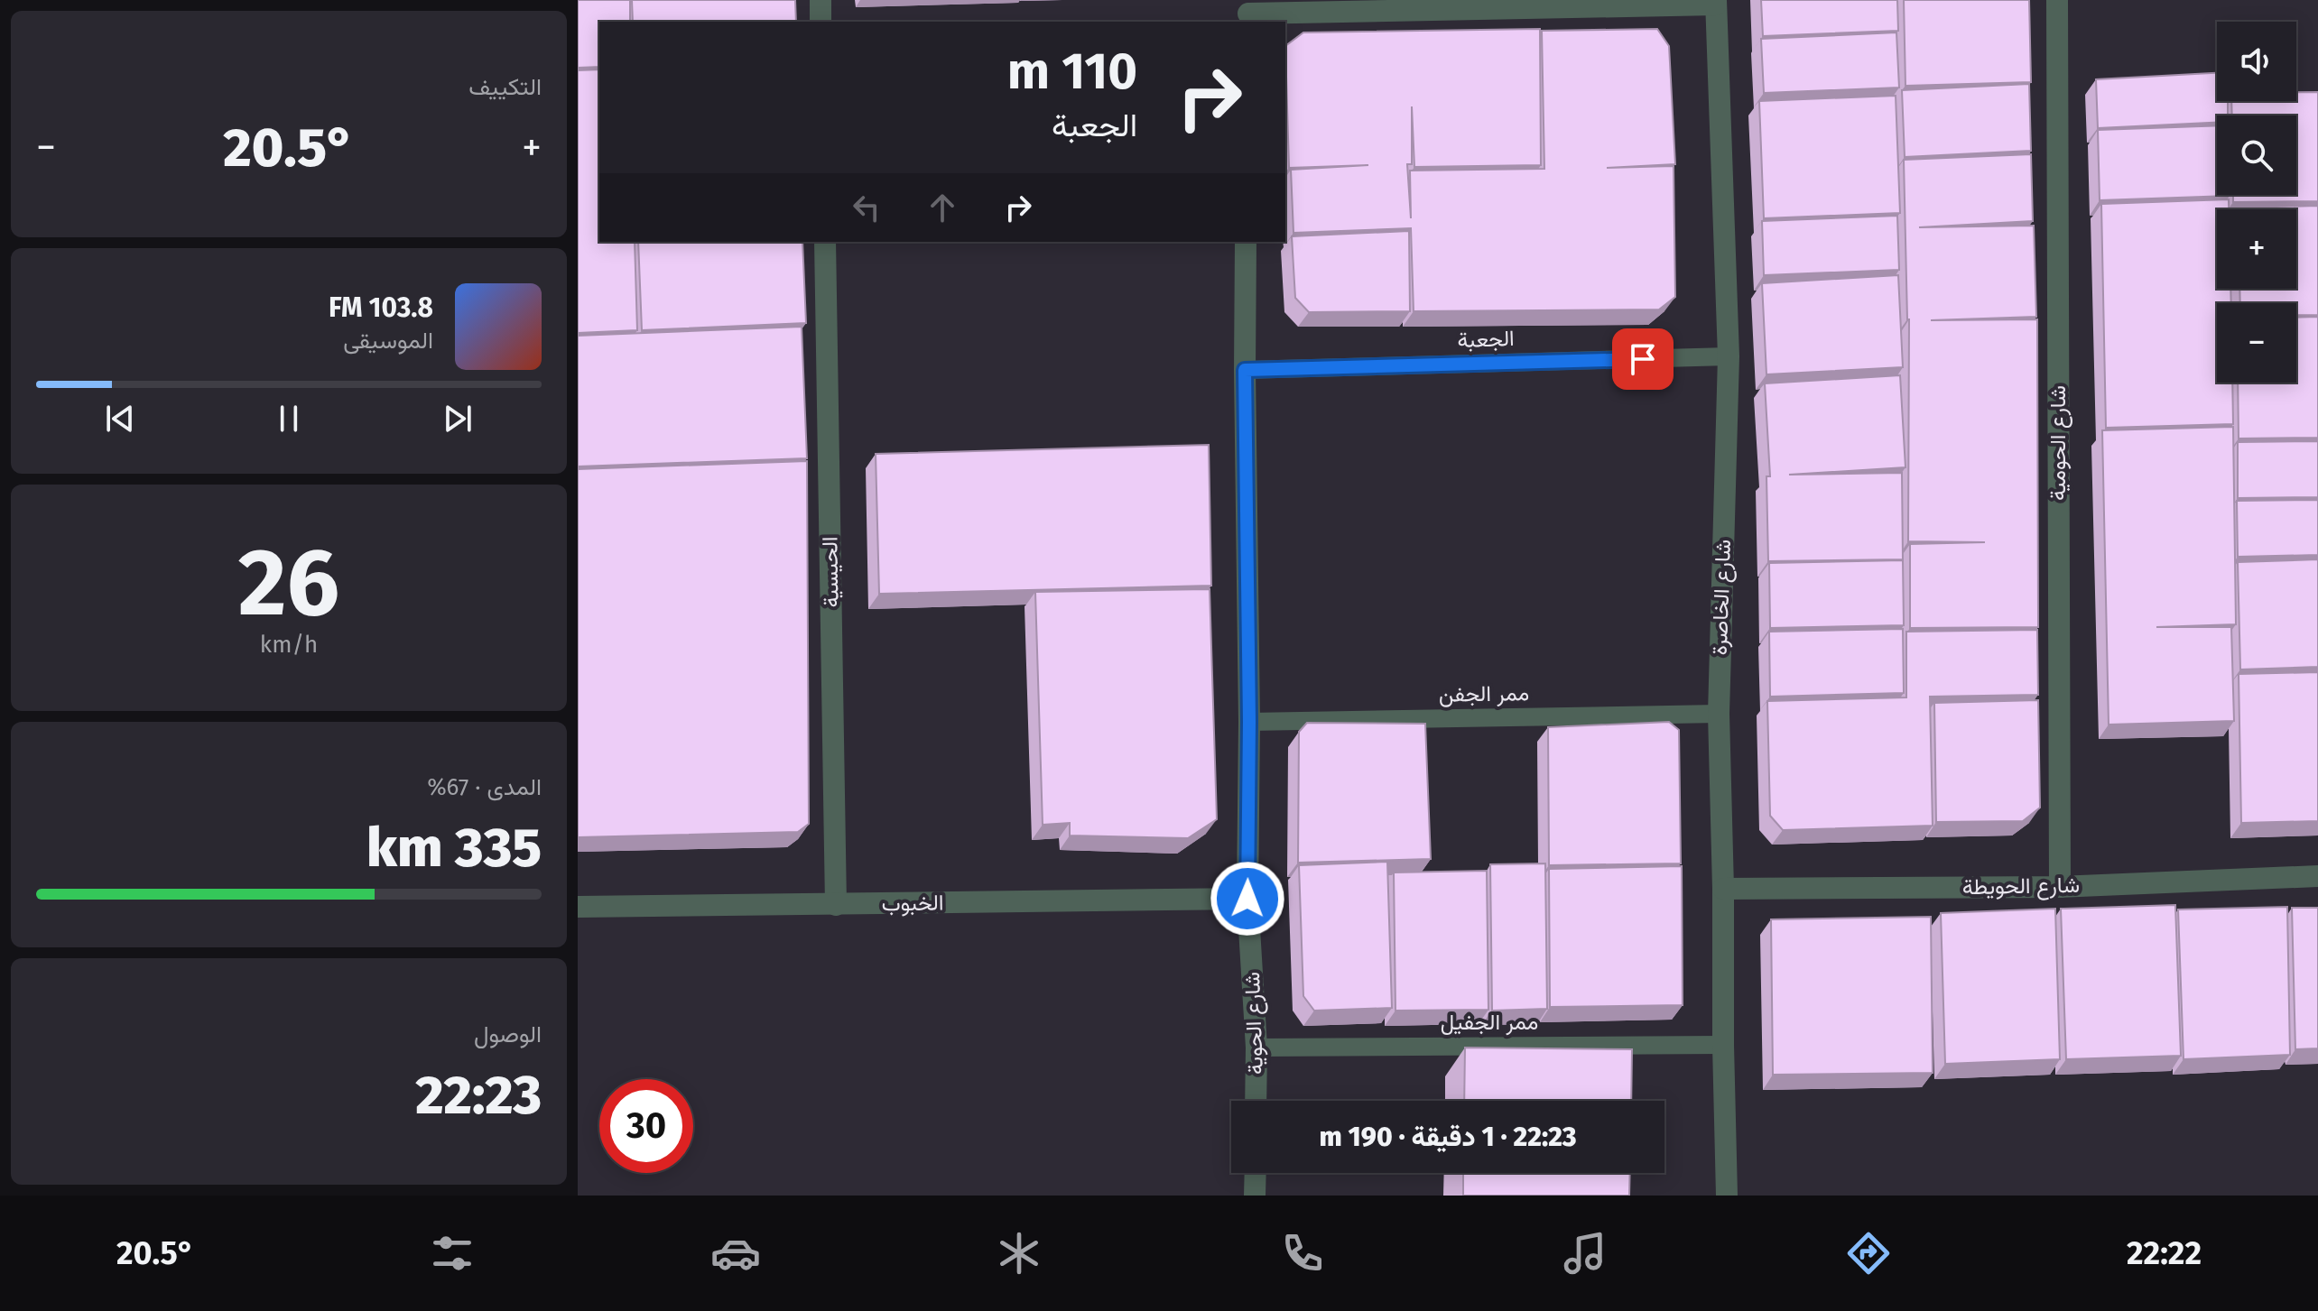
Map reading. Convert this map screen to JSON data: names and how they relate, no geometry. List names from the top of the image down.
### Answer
{
  "streets": {
    "street": [
      "شارع الحومية",
      "الحيسية",
      "شارع الخاصرة",
      "شارع الحويطة",
      "الخبوب",
      "شارع الحوية"
    ],
    "lane": ["الجعبة", "ممر الجفن", "ممر الجفيل"]
  },
  "crossings": [
    ["الجعبة", "شارع الخاصرة"],
    ["الجعبة", "شارع الحوية"],
    ["شارع الحومية", "شارع الحويطة"],
    ["الحيسية", "الخبوب"],
    ["شارع الخاصرة", "ممر الجفن"],
    ["شارع الخاصرة", "شارع الحويطة"],
    ["شارع الخاصرة", "ممر الجفيل"],
    ["ممر الجفن", "شارع الحوية"],
    ["الخبوب", "شارع الحوية"],
    ["ممر الجفيل", "شارع الحوية"]
  ],
  "page": {
    "tile": [
      "التكييف",
      ["26", "km/h"],
      ["المدى · 67%", "335 km"],
      ["الوصول", "22:23"]
    ],
    "map_buttons": ["+", "−"],
    "turn": ["110 m", "الجعبة"],
    "heat": ["−", "20.5°", "+"],
    "song": ["103.8 FM", "الموسيقى"],
    "limit": "30",
    "trip": "22:23 · 1 دقيقة · 190 m",
    "tabs": ["22:22", "20.5°"]
  }
}
